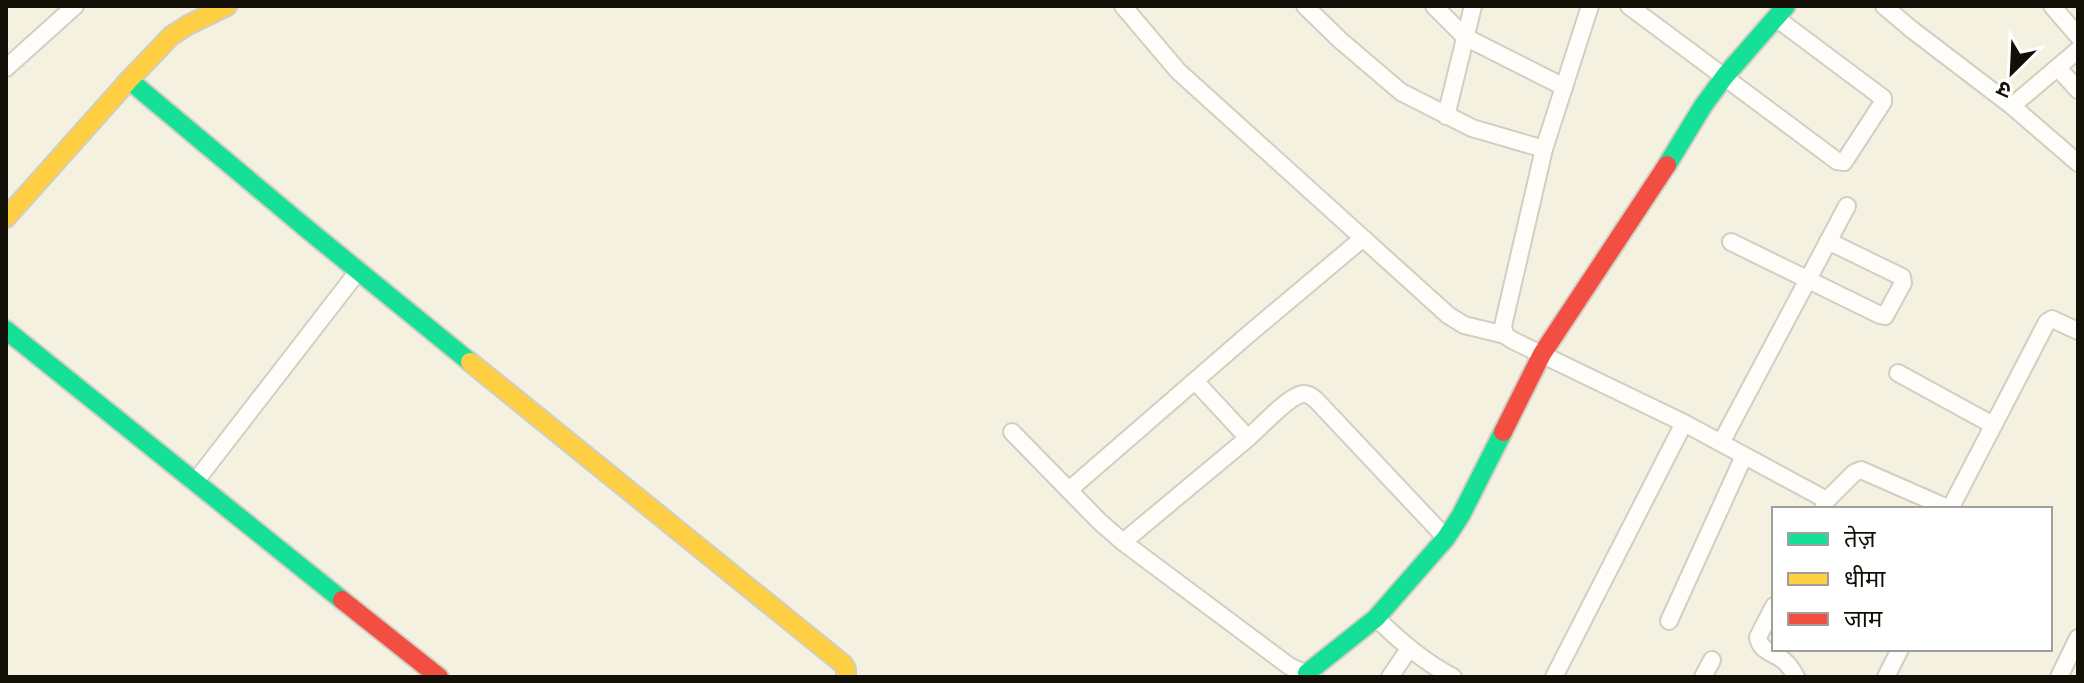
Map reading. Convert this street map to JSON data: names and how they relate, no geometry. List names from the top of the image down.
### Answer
{
  "legend": ["तेज़", "धीमा", "जाम"],
  "north": "bottom left"
}
